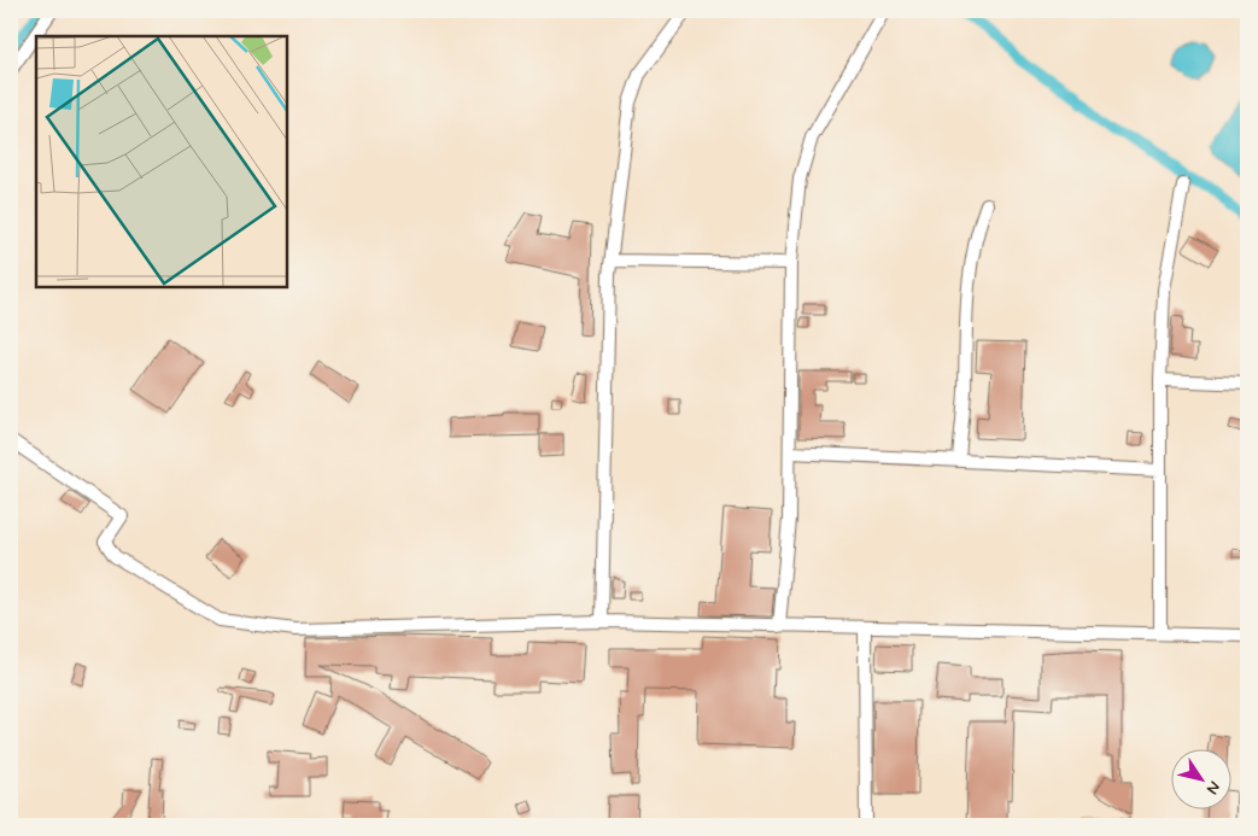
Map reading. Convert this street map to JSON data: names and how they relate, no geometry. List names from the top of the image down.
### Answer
{
  "north": "bottom right"
}
